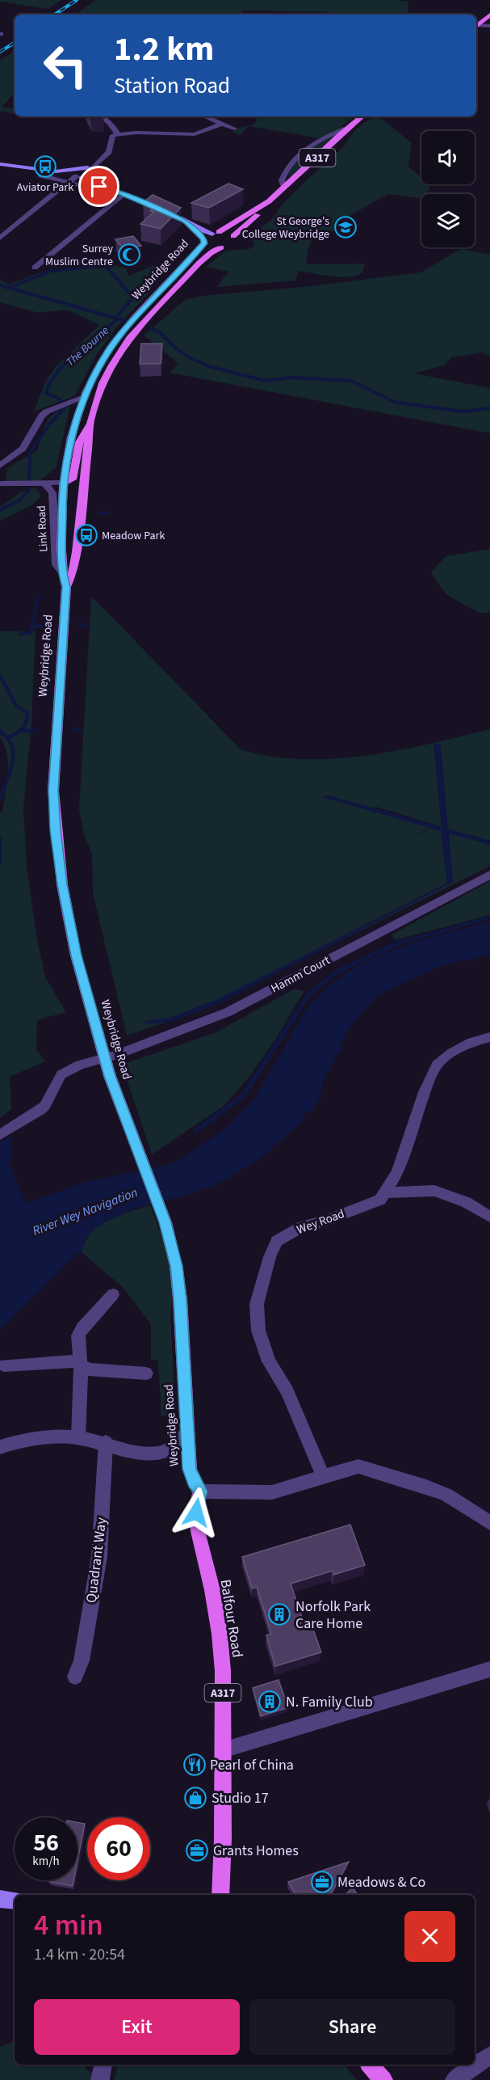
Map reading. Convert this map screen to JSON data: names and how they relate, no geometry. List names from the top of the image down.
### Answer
{
  "streets": {
    "main road": ["A317", "Weybridge Road", "Balfour Road"],
    "street": [
      "Link Road",
      "Hamm Court",
      "Wey Road",
      "Quadrant Way"
    ]
  },
  "crossings": [
    ["A317", "Weybridge Road"],
    ["Weybridge Road", "Link Road"],
    ["Weybridge Road", "Hamm Court"],
    ["Weybridge Road", "Balfour Road"]
  ],
  "water": ["The Bourne", "River Wey Navigation"],
  "places": {
    "bus stop": ["Aviator Park", "Meadow Park"],
    "school or university": ["St George's College Weybridge"],
    "mosque": ["Surrey Muslim Centre"],
    "building": ["Norfolk Park Care Home", "N. Family Club"],
    "restaurant": ["Pearl of China"],
    "shop": ["Studio 17"],
    "office": ["Grants Homes", "Meadows & Co"]
  },
  "page": {
    "turn": ["1.2 km", "Station Road"],
    "speed": "56 km/h",
    "limit": "60",
    "heading": ["4 min", "1.4 km · 20:54"],
    "buttons": ["Exit", "Share"]
  }
}
